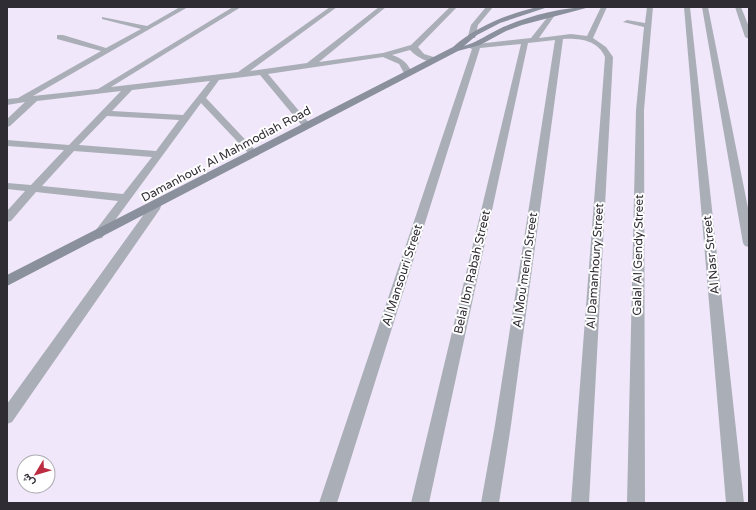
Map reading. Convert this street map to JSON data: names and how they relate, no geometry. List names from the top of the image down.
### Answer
{
  "streets": {
    "main road": ["Damanhour, Al Mahmodiah Road"],
    "street": [
      "Galal Al Gendy Street",
      "Al Nasr Street",
      "Al Damanhoury Street",
      "Al Mou'menin Street",
      "Belal Ibn Rabah Street",
      "Al Mansouri Street"
    ]
  },
  "north": "bottom left"
}
